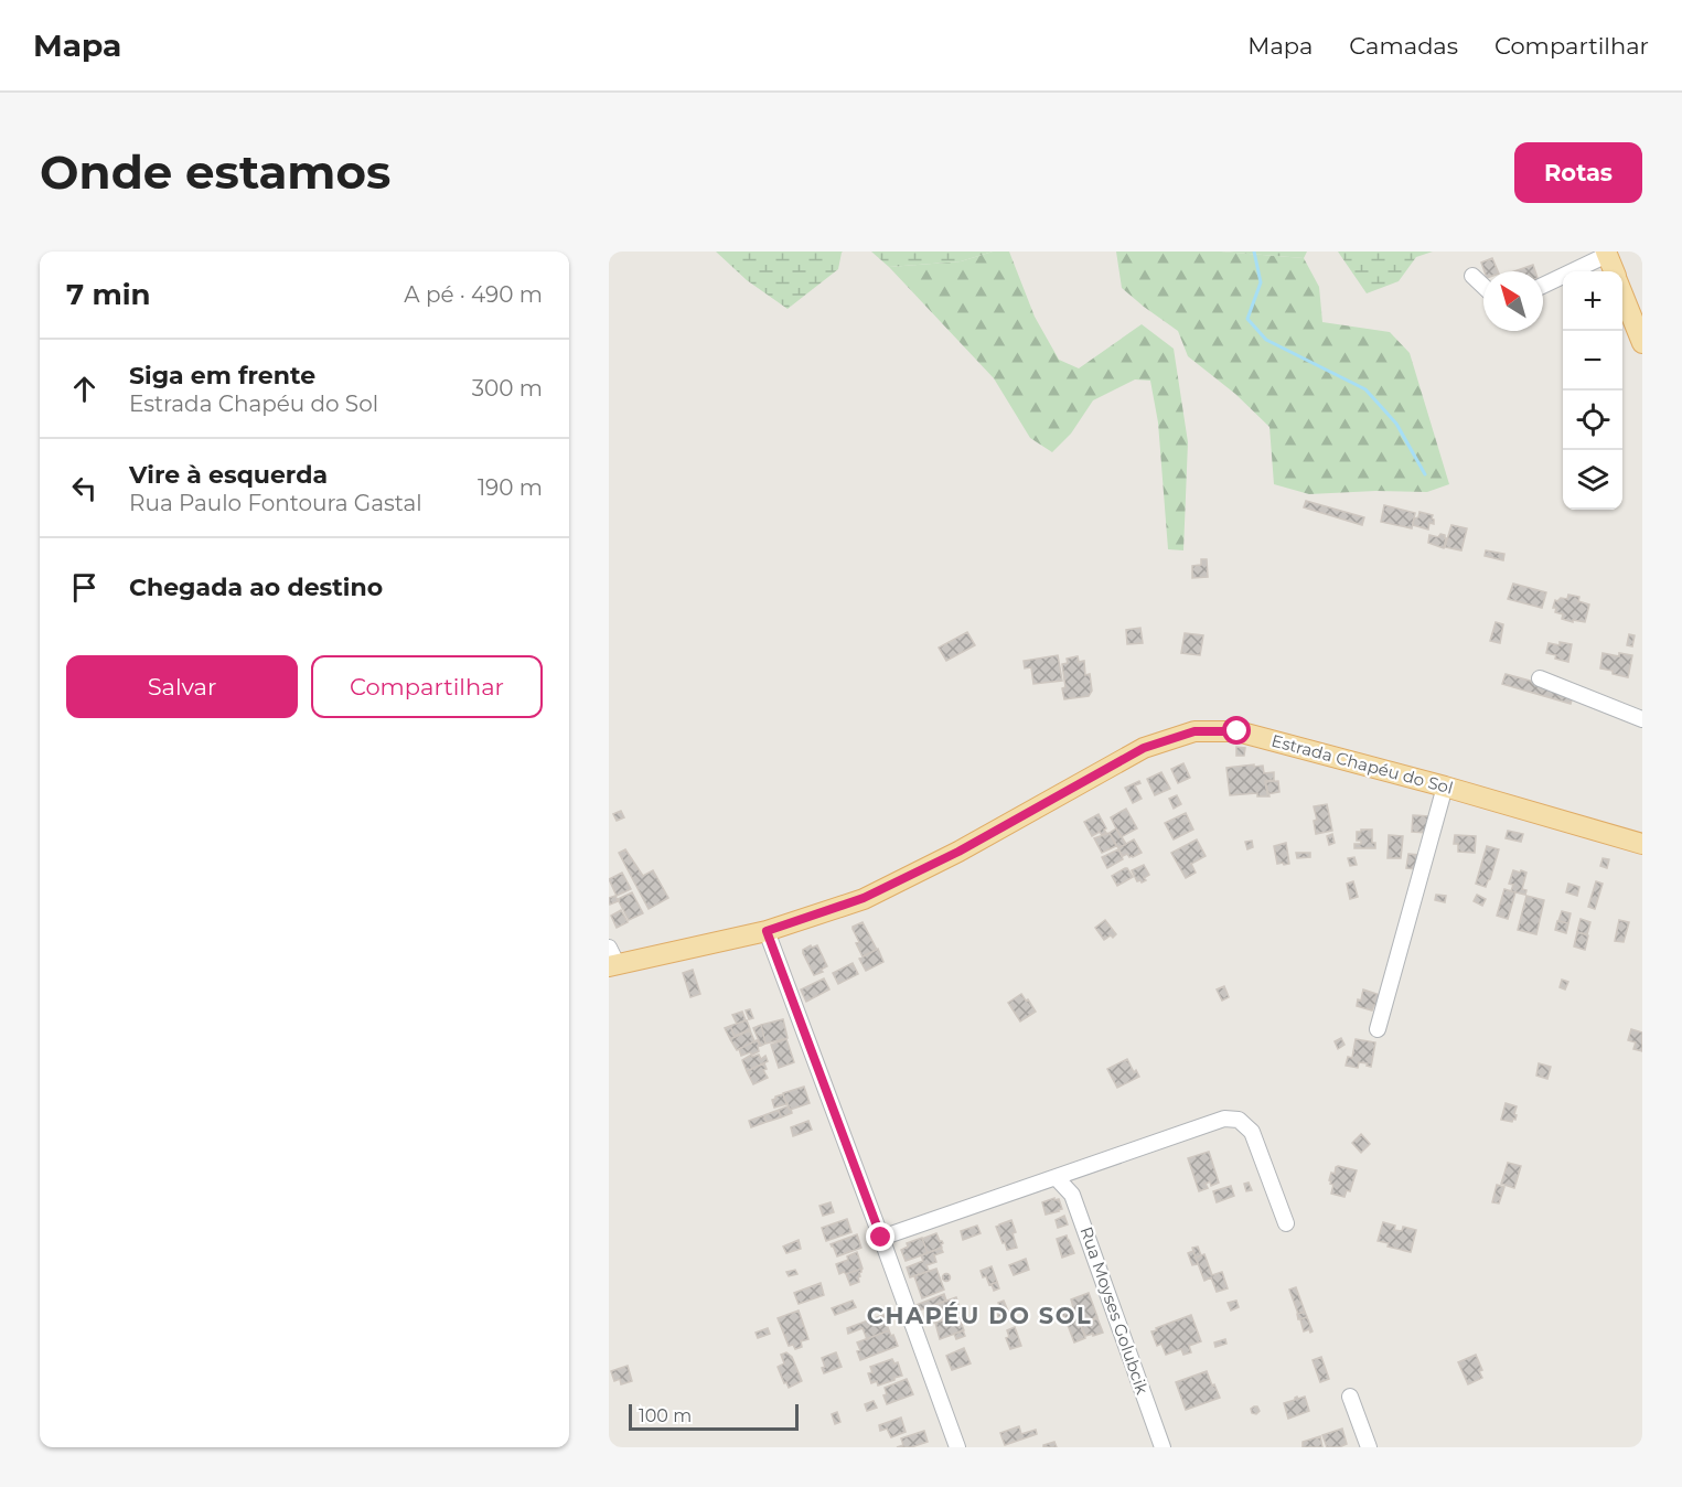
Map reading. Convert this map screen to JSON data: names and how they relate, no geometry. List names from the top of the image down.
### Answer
{
  "streets": {
    "main road": ["Estrada Chapéu do Sol"],
    "street": ["Rua Moyses Golubcik"]
  },
  "districts": ["CHAPÉU DO SOL"],
  "scale_bar": "100 m",
  "north": "top left",
  "page": {
    "header": "Mapa",
    "nav": ["Mapa", "Camadas", "Compartilhar"],
    "buttons": [
      "Rotas",
      ["Salvar", "Compartilhar"]
    ],
    "title": "Onde estamos",
    "heading": ["7 min", "A pé · 490 m"],
    "map_buttons": ["+", "−"],
    "list": [
      ["Siga em frente", "Estrada Chapéu do Sol", "300 m"],
      ["Vire à esquerda", "Rua Paulo Fontoura Gastal", "190 m"],
      "Chegada ao destino"
    ],
    "scale": "100 m"
  }
}
